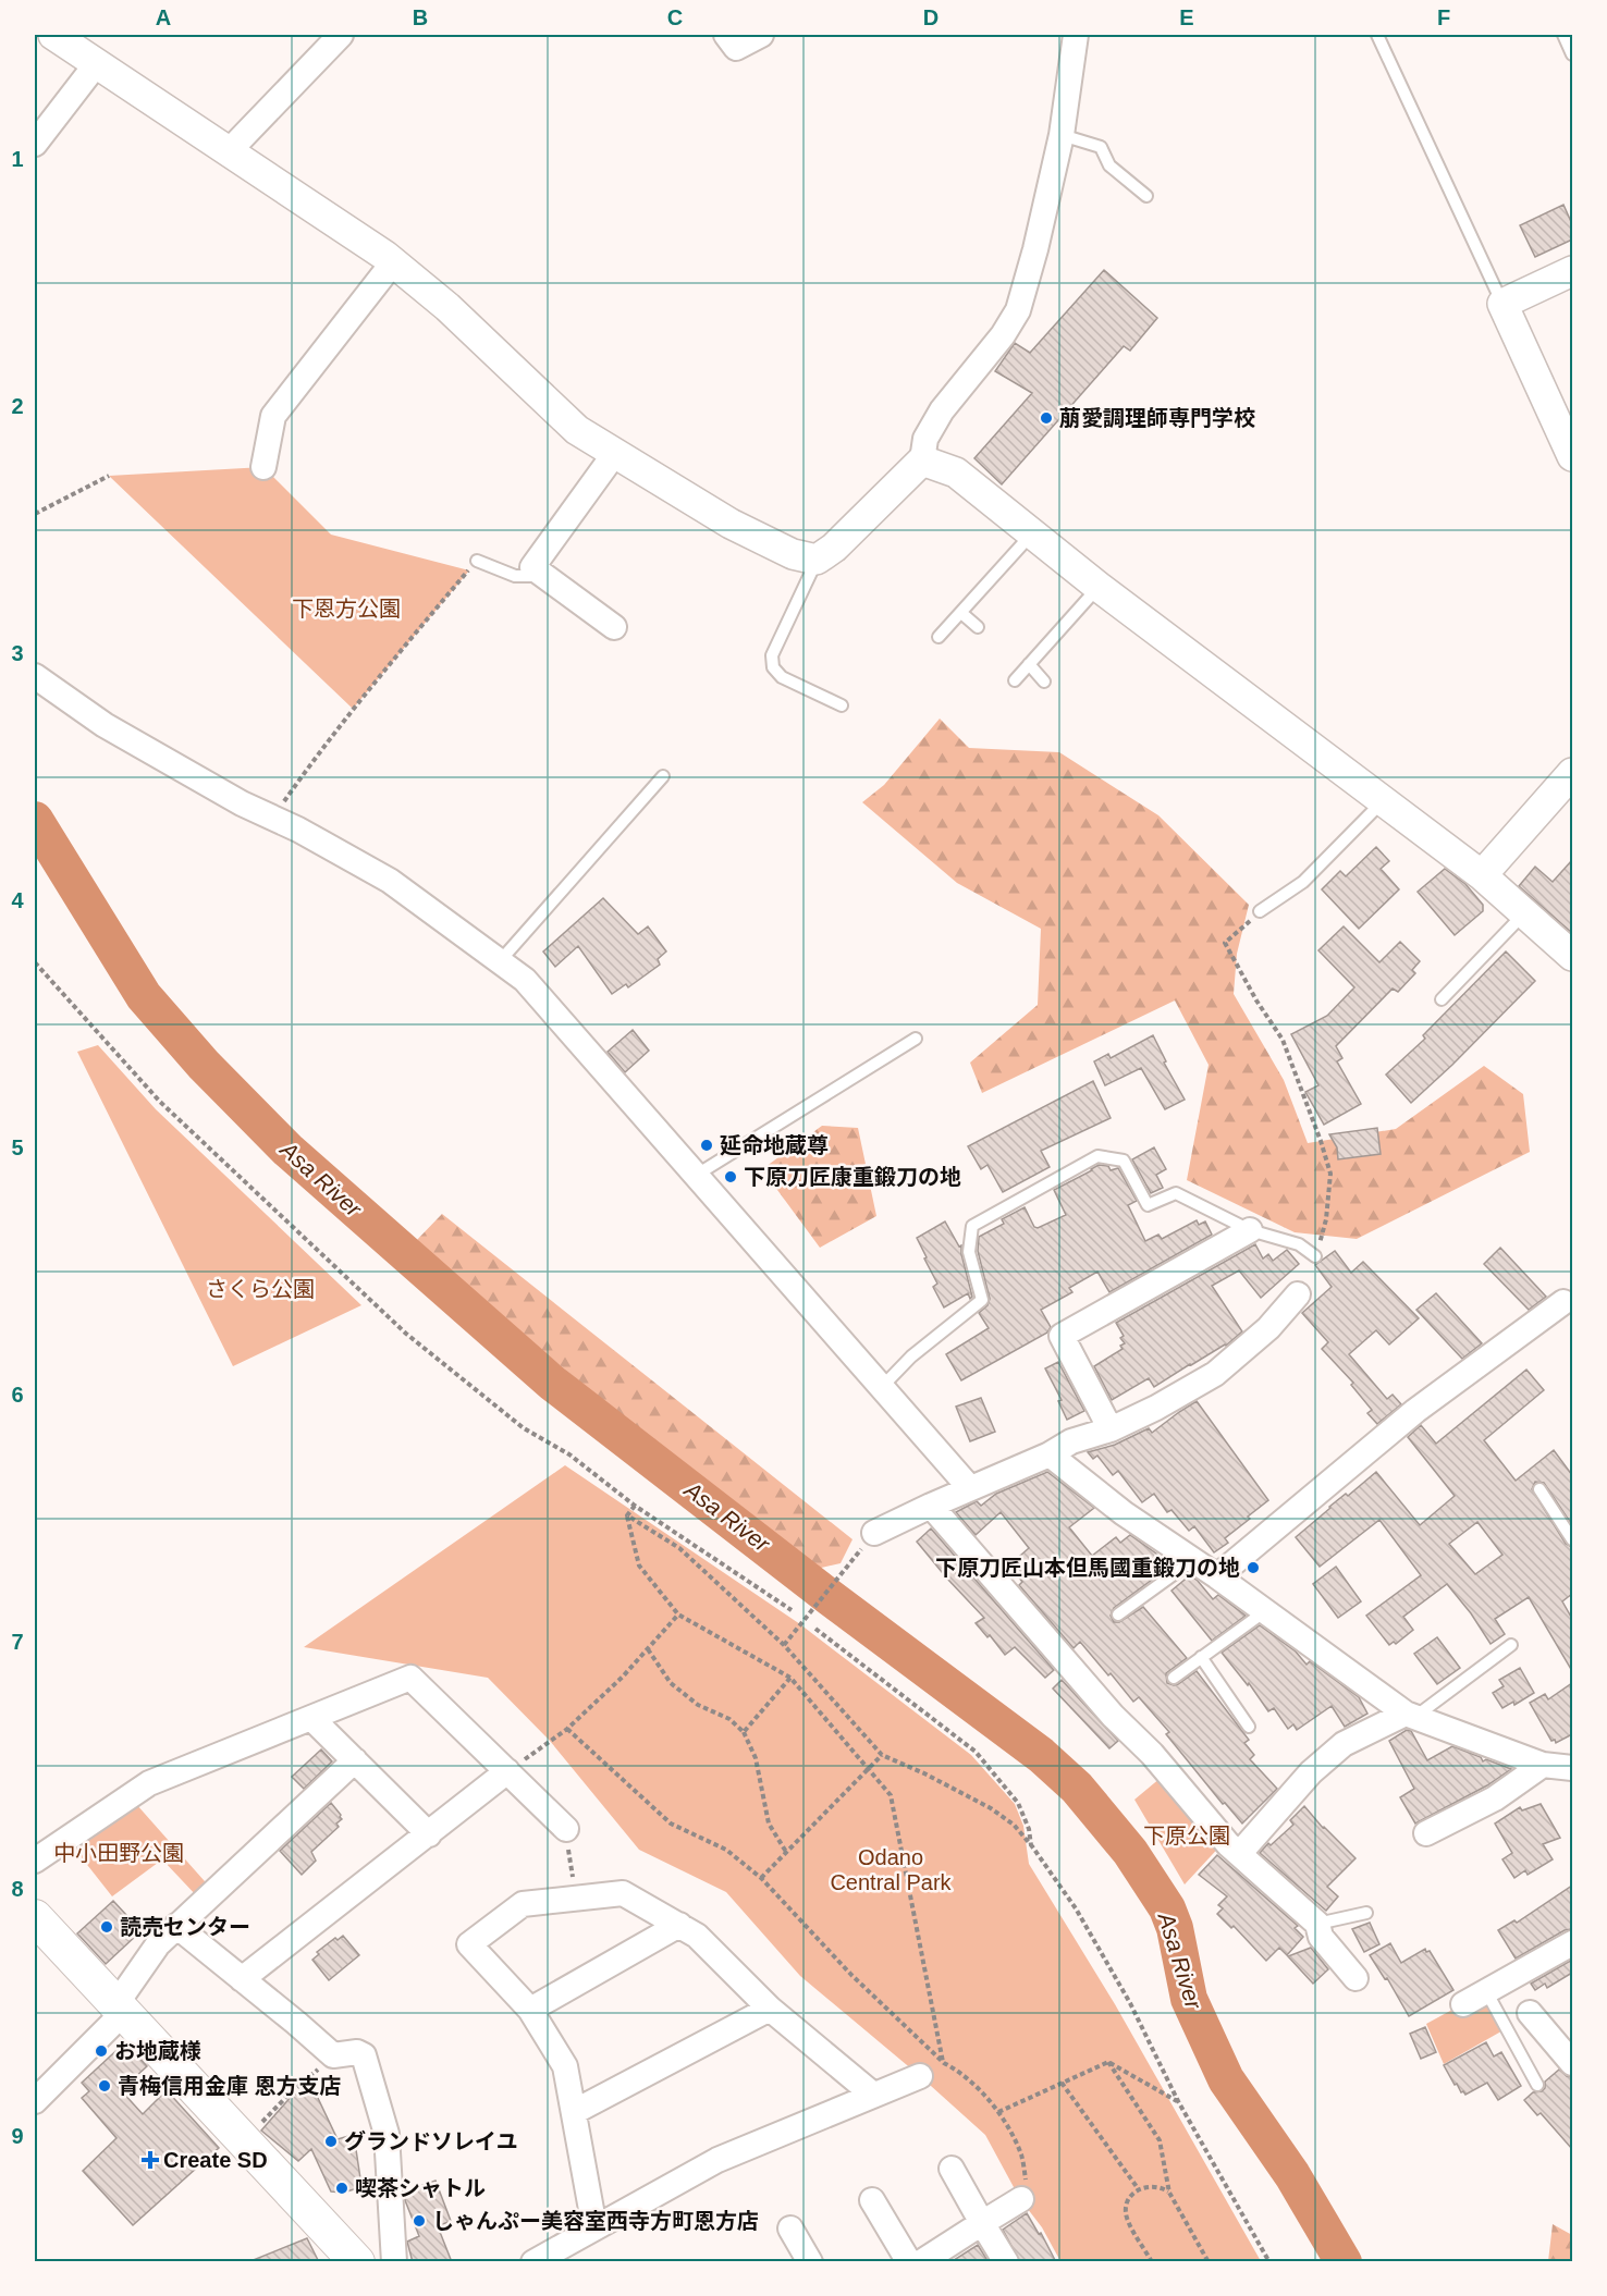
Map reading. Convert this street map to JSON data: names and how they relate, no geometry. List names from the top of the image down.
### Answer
{
  "water": ["Asa River"],
  "parks": [
    "下恩方公園",
    "さくら公園",
    "下原公園",
    "中小田野公園",
    "Odano Central Park"
  ],
  "places": {
    "other": [
      "萠愛調理師専門学校",
      "延命地蔵尊",
      "下原刀匠康重鍛刀の地",
      "下原刀匠山本但馬國重鍛刀の地",
      "読売センター",
      "お地蔵様",
      "青梅信用金庫 恩方支店",
      "グランドソレイユ",
      "喫茶シャトル",
      "しゃんぷー美容室西寺方町恩方店"
    ],
    "health": ["Create SD"]
  },
  "grid": {
    "columns": [
      "A",
      "B",
      "C",
      "D",
      "E",
      "F"
    ],
    "rows": [
      "1",
      "2",
      "3",
      "4",
      "5",
      "6",
      "7",
      "8",
      "9"
    ]
  }
}
